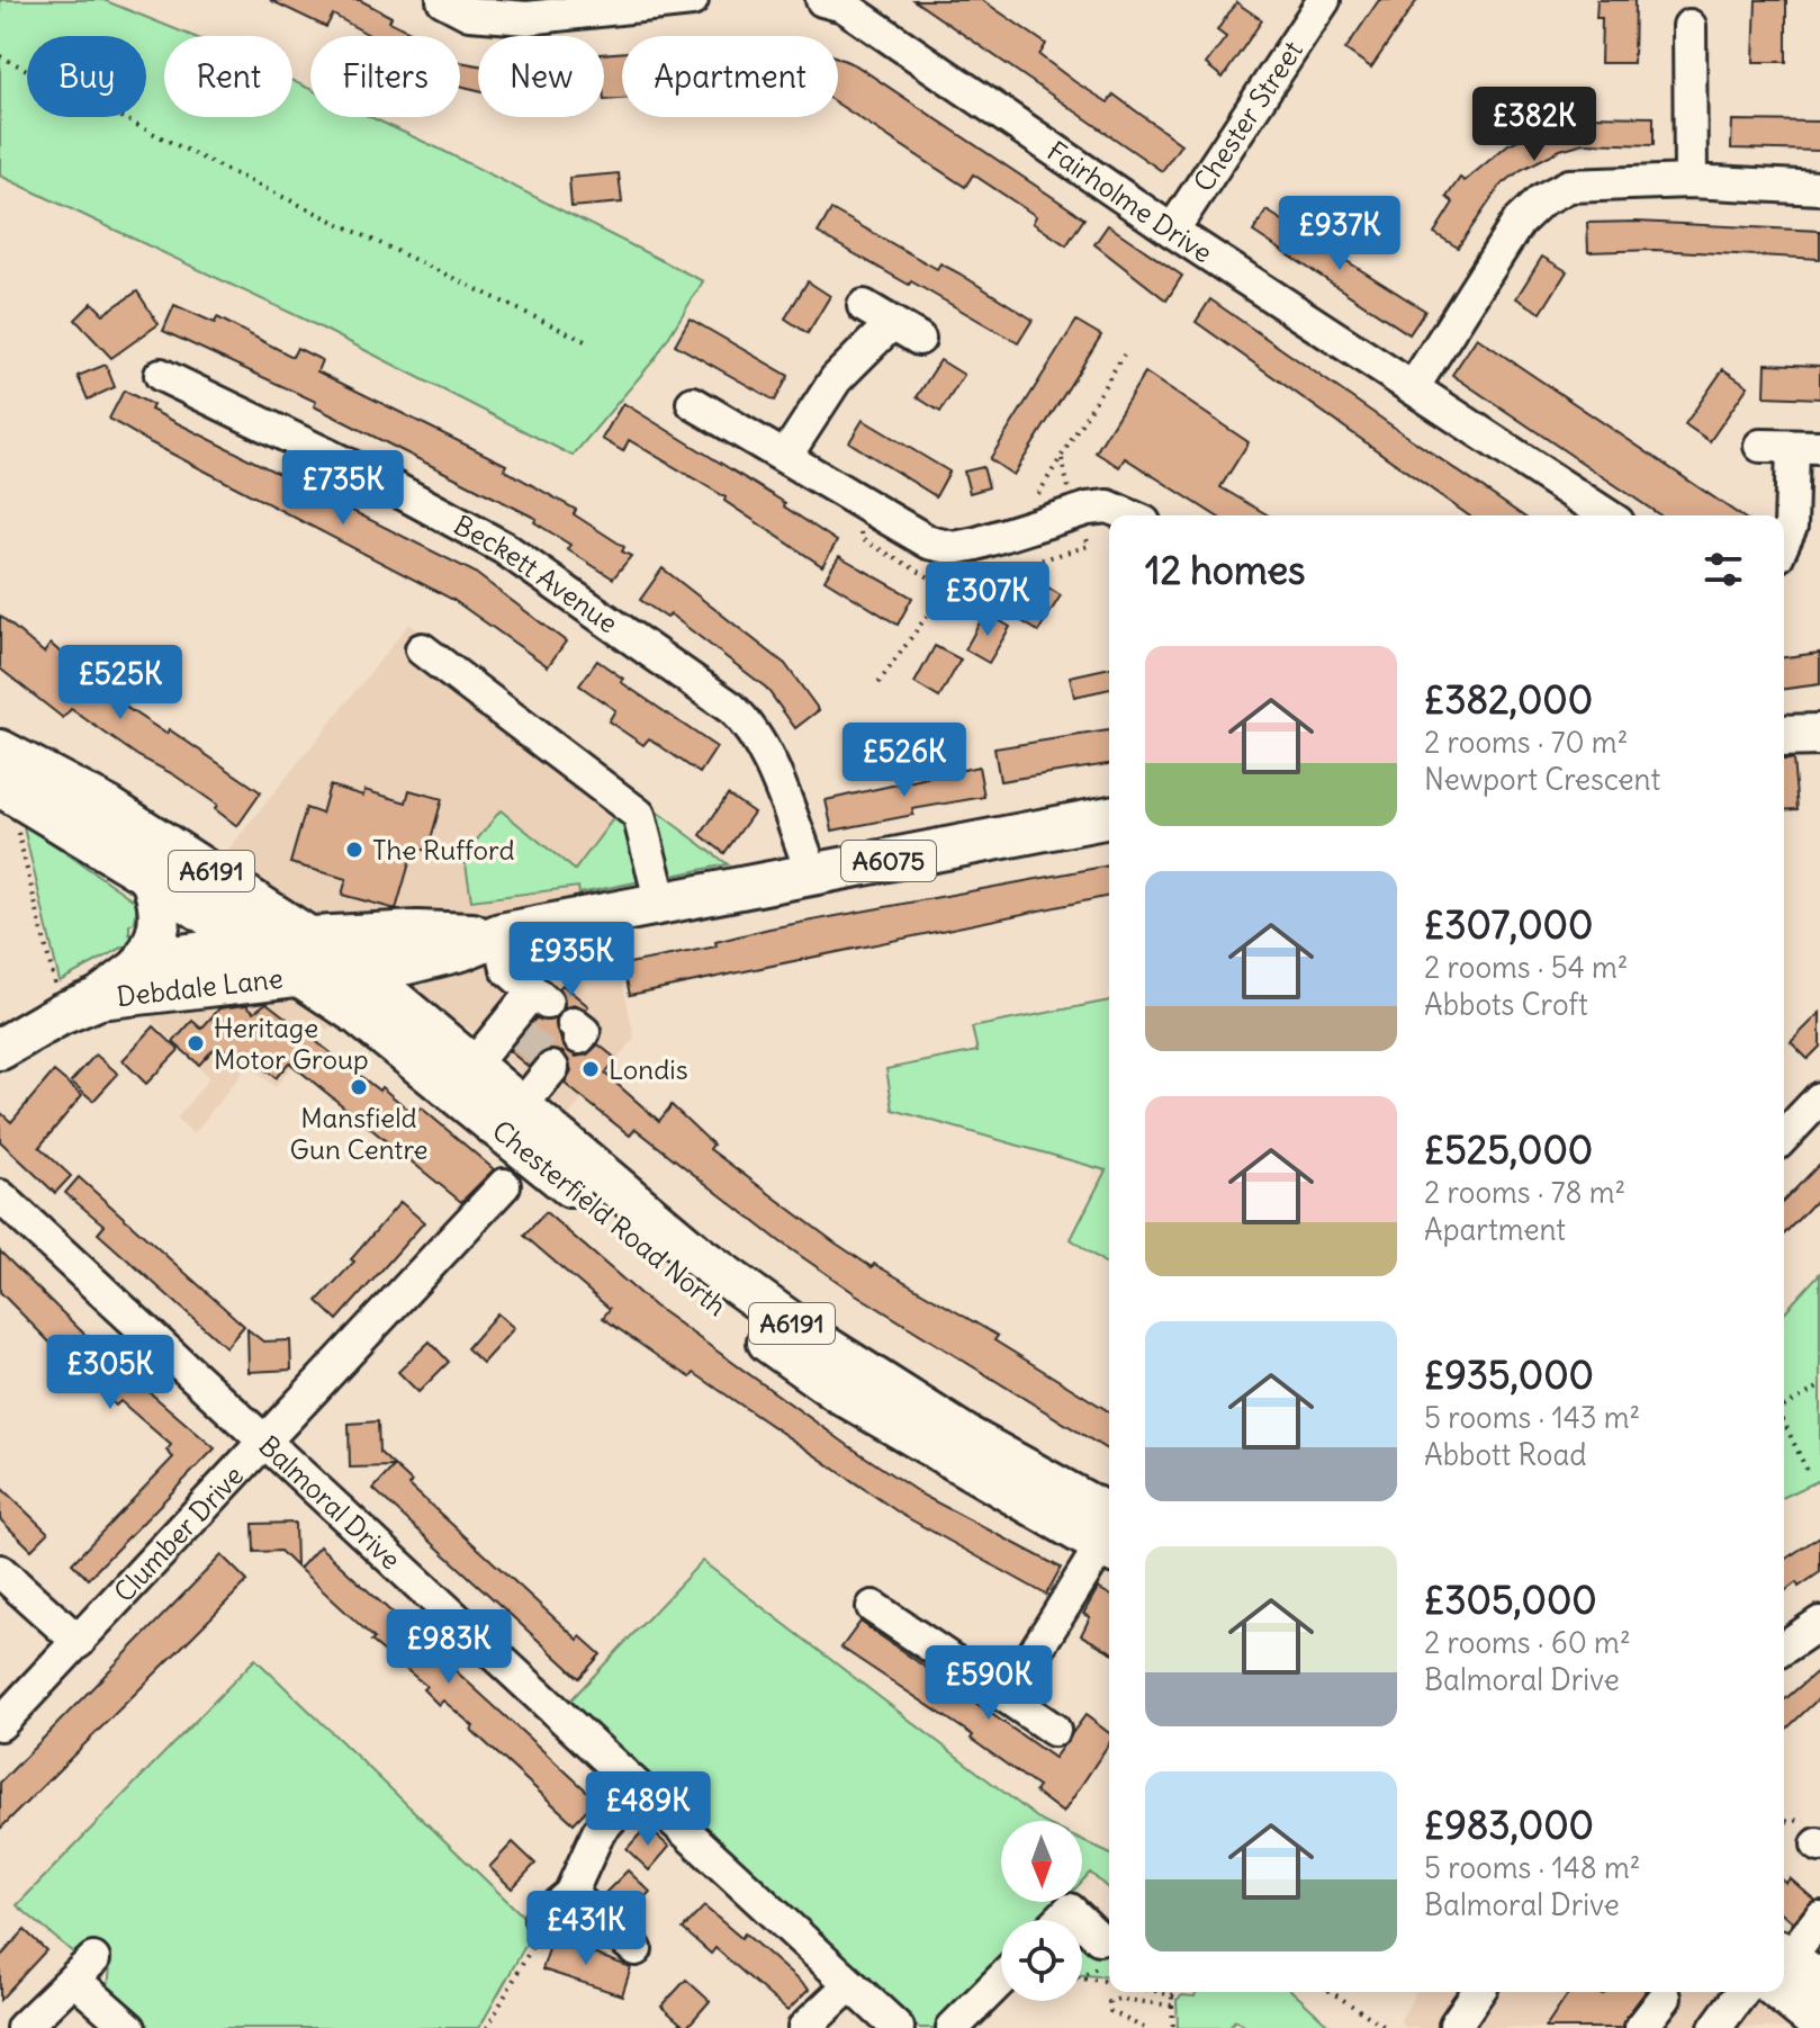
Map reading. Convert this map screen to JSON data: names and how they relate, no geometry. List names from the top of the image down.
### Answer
{
  "streets": {
    "main road": [
      "A6075",
      "A6191",
      "Debdale Lane",
      "Chesterfield Road North"
    ],
    "street": [
      "Chester Street",
      "Fairholme Drive",
      "Beckett Avenue",
      "Balmoral Drive",
      "Clumber Drive"
    ]
  },
  "crossings": [
    ["Chester Street", "Fairholme Drive"],
    ["Beckett Avenue", "A6075"],
    ["A6075", "A6191"],
    ["A6075", "Debdale Lane"],
    ["A6075", "Chesterfield Road North"],
    ["A6191", "Debdale Lane"],
    ["A6191", "Chesterfield Road North"],
    ["Debdale Lane", "Chesterfield Road North"],
    ["Balmoral Drive", "Clumber Drive"]
  ],
  "places": [
    "The Rufford",
    "Heritage Motor Group",
    "Londis",
    "Mansfield Gun Centre"
  ],
  "north": "bottom",
  "page": {
    "chip": [
      "Buy",
      "Rent",
      "Filters",
      "New",
      "Apartment"
    ],
    "price": [
      "£382K",
      "£937K",
      "£735K",
      "£307K",
      "£525K",
      "£526K",
      "£935K",
      "£305K",
      "£983K",
      "£590K",
      "£489K",
      "£431K"
    ],
    "heading": "12 homes",
    "list": [
      {
        "name": "£382,000",
        "note": "2 rooms · 70 m² · Newport Crescent"
      },
      {
        "name": "£307,000",
        "note": "2 rooms · 54 m² · Abbots Croft"
      },
      {
        "name": "£525,000",
        "note": "2 rooms · 78 m² · Apartment"
      },
      {
        "name": "£935,000",
        "note": "5 rooms · 143 m² · Abbott Road"
      },
      {
        "name": "£305,000",
        "note": "2 rooms · 60 m² · Balmoral Drive"
      },
      {
        "name": "£983,000",
        "note": "5 rooms · 148 m² · Balmoral Drive"
      }
    ]
  }
}
